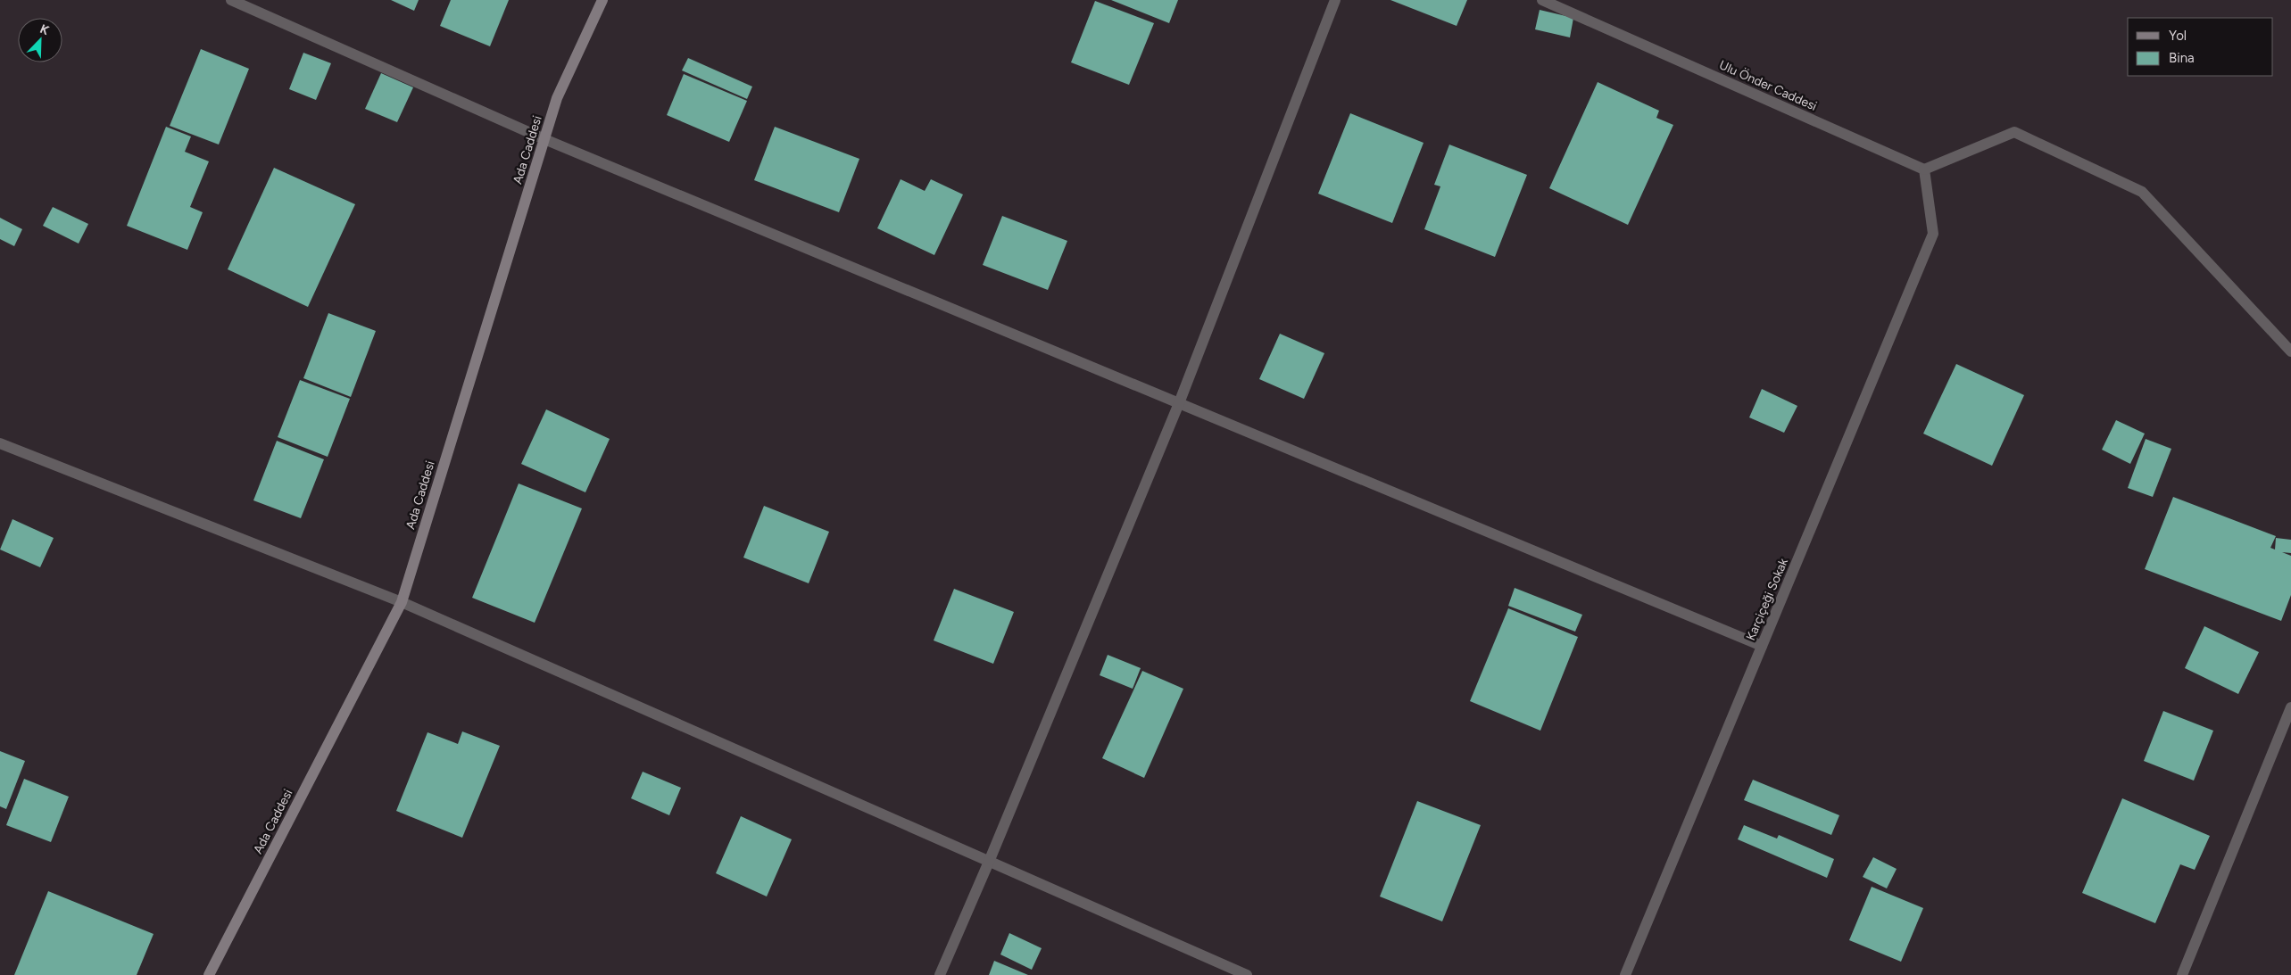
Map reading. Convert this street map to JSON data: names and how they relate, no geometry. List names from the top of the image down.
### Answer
{
  "streets": {
    "main road": ["Ada Caddesi"],
    "street": ["Ulu Önder Caddesi", "Karçiçeği Sokak"]
  },
  "crossings": [
    ["Ulu Önder Caddesi", "Karçiçeği Sokak"]
  ],
  "legend": ["Yol", "Bina"],
  "north": "top right"
}
